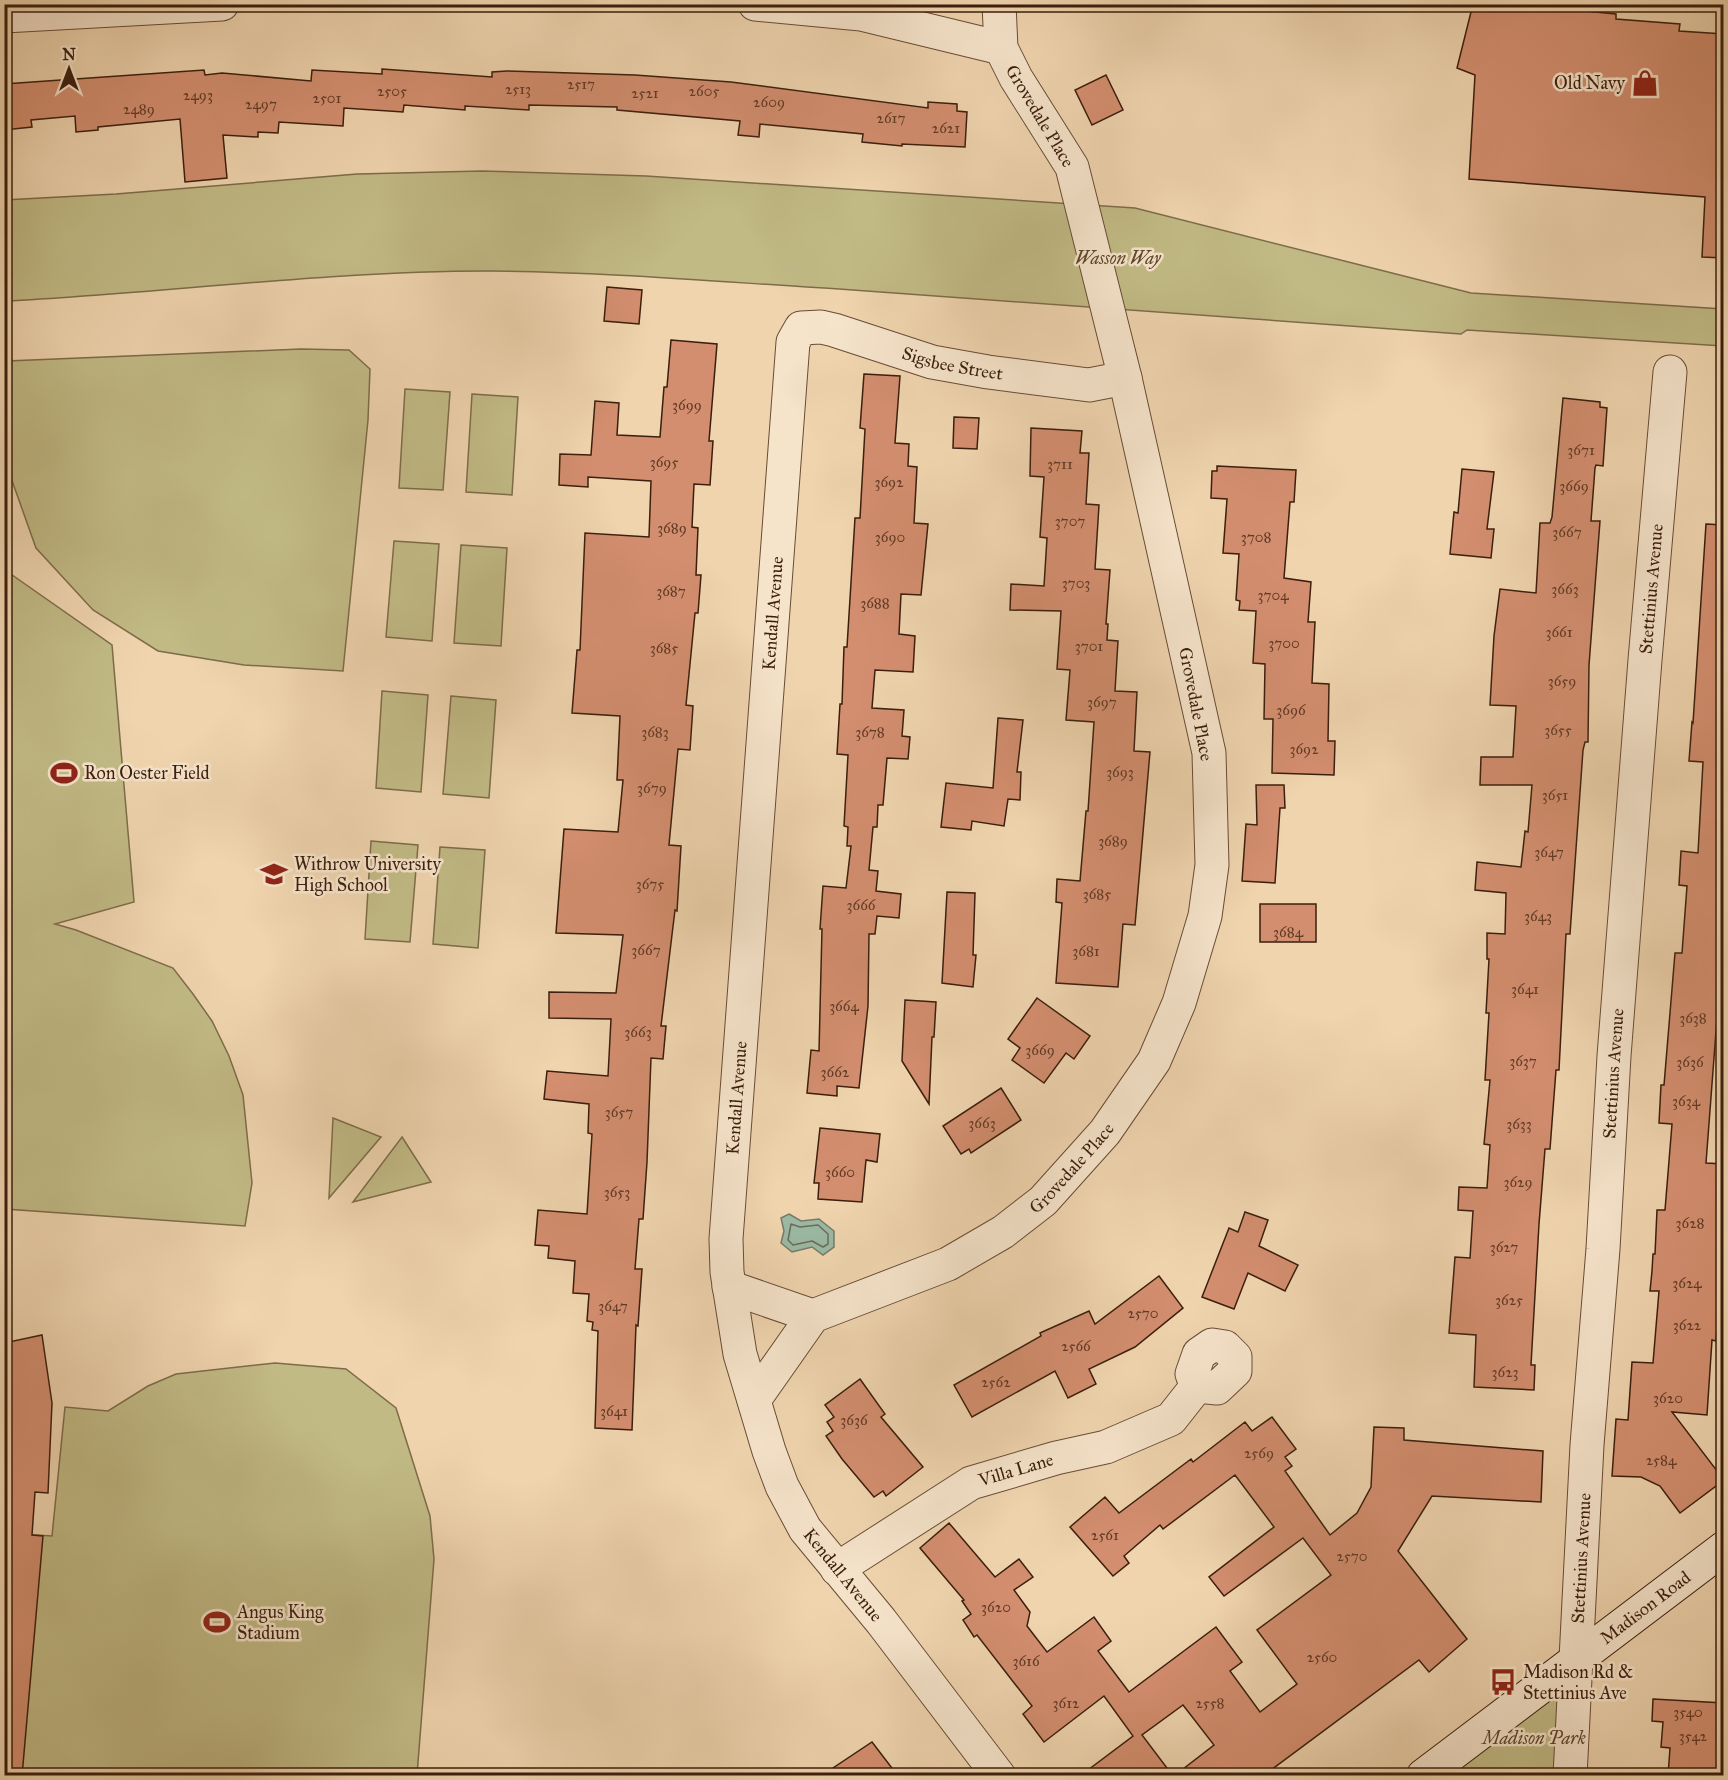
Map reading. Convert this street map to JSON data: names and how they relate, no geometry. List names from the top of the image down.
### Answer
{
  "streets": {
    "street": [
      "Grovedale Place",
      "Sigsbee Street",
      "Stettinius Avenue",
      "Kendall Avenue",
      "Villa Lane",
      "Madison Road"
    ]
  },
  "crossings": [
    ["Grovedale Place", "Sigsbee Street"],
    ["Sigsbee Street", "Kendall Avenue"],
    ["Stettinius Avenue", "Madison Road"],
    ["Kendall Avenue", "Villa Lane"]
  ],
  "parks": ["Wasson Way", "Madison Park"],
  "places": {
    "shop": ["Old Navy"],
    "sports": ["Ron Oester Field", "Angus King Stadium"],
    "school or university": ["Withrow University High School"],
    "bus stop": ["Madison Rd & Stettinius Ave"]
  },
  "house_numbers": [
    "2517",
    "2513",
    "2505",
    "2605",
    "2521",
    "2493",
    "2501",
    "2609",
    "2497",
    "2489",
    "2617",
    "2621",
    "3699",
    "3671",
    "3695",
    "3711",
    "3692",
    "3669",
    "3707",
    "3689",
    "3667",
    "3690",
    "3708",
    "3703",
    "3663",
    "3687",
    "3704",
    "3688",
    "3661",
    "3700",
    "3701",
    "3685",
    "3659",
    "3697",
    "3696",
    "3655",
    "3683",
    "3678",
    "3692",
    "3693",
    "3679",
    "3651",
    "3689",
    "3647",
    "3675",
    "3685",
    "3666",
    "3643",
    "3684",
    "3667",
    "3681",
    "3641",
    "3664",
    "3638",
    "3663",
    "3669",
    "3637",
    "3636",
    "3662",
    "3634",
    "3657",
    "3663",
    "3633",
    "3660",
    "3629",
    "3653",
    "3628",
    "3627",
    "3624",
    "3625",
    "3647",
    "2570",
    "3622",
    "2566",
    "3623",
    "2562",
    "3620",
    "3641",
    "3636",
    "2569",
    "2584",
    "2561",
    "2570",
    "3620",
    "2560",
    "3616",
    "3612",
    "2558",
    "3540",
    "3542"
  ],
  "north": "top"
}
